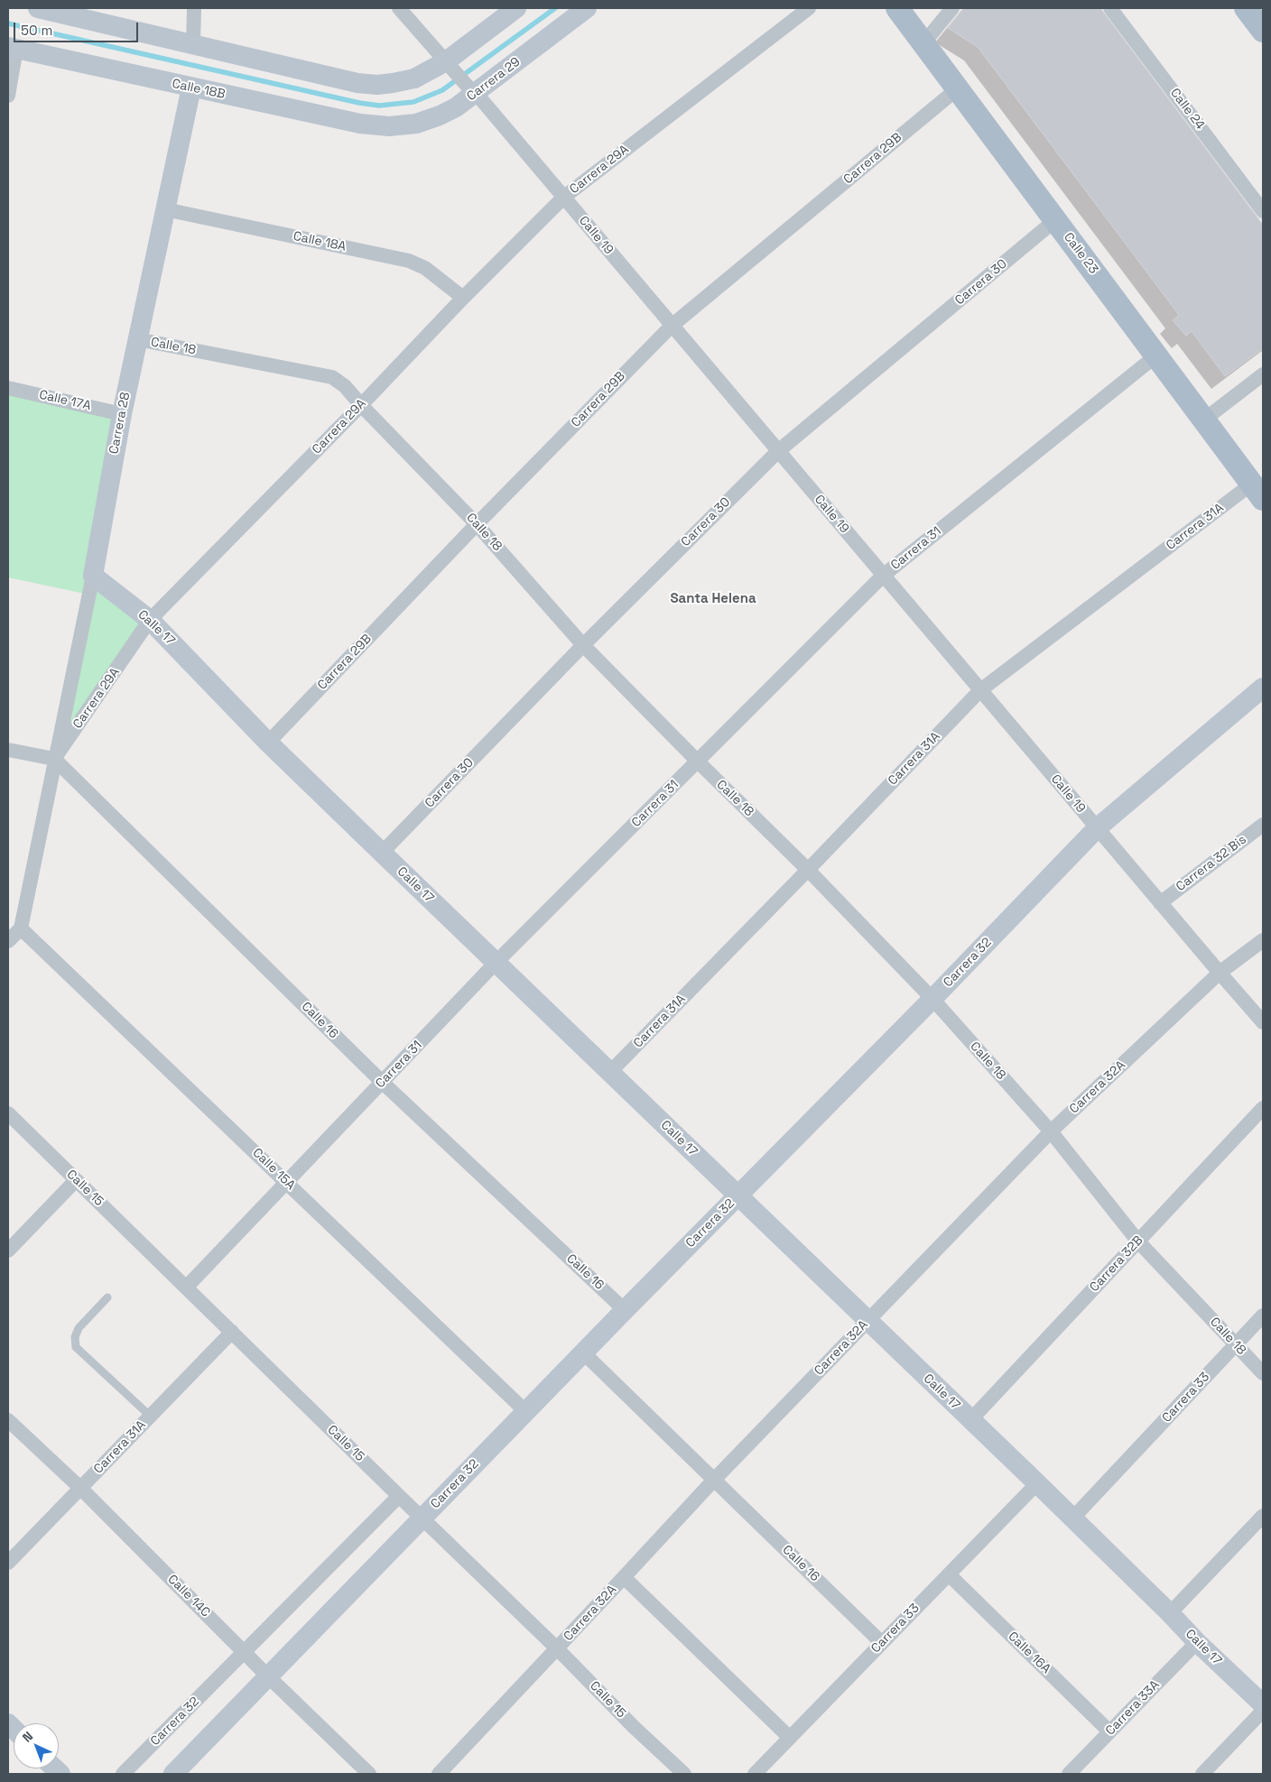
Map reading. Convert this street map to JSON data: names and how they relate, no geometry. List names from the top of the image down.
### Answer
{
  "streets": {
    "main road": ["Calle 23"],
    "street": [
      "Carrera 29",
      "Calle 18B",
      "Calle 24",
      "Carrera 29B",
      "Carrera 29A",
      "Calle 19",
      "Calle 18A",
      "Carrera 30",
      "Calle 18",
      "Calle 17A",
      "Carrera 28",
      "Carrera 31A",
      "Carrera 31",
      "Calle 17",
      "Carrera 32 Bis",
      "Carrera 32",
      "Calle 16",
      "Carrera 32A",
      "Calle 15A",
      "Calle 15",
      "Carrera 32B",
      "Carrera 33",
      "Calle 14C",
      "Calle 16A",
      "Carrera 33A"
    ]
  },
  "crossings": [
    ["Carrera 29", "Calle 18B"],
    ["Carrera 29", "Calle 19"],
    ["Calle 18B", "Carrera 28"],
    ["Carrera 29B", "Calle 19"],
    ["Carrera 29B", "Calle 23"],
    ["Carrera 29B", "Calle 18"],
    ["Carrera 29B", "Calle 17"],
    ["Carrera 29A", "Calle 19"],
    ["Carrera 29A", "Calle 18A"],
    ["Carrera 29A", "Calle 18"],
    ["Carrera 29A", "Carrera 28"],
    ["Carrera 29A", "Calle 17"],
    ["Carrera 29A", "Calle 16"],
    ["Carrera 29A", "Calle 15A"],
    ["Calle 19", "Carrera 30"],
    ["Calle 19", "Carrera 31A"],
    ["Calle 19", "Carrera 31"],
    ["Calle 19", "Carrera 32 Bis"],
    ["Calle 19", "Carrera 32"],
    ["Calle 19", "Carrera 32A"],
    ["Calle 18A", "Carrera 28"],
    ["Calle 23", "Carrera 30"],
    ["Calle 23", "Carrera 31A"],
    ["Calle 23", "Carrera 31"],
    ["Carrera 30", "Calle 18"],
    ["Carrera 30", "Calle 17"],
    ["Calle 18", "Carrera 28"],
    ["Calle 18", "Carrera 31A"],
    ["Calle 18", "Carrera 31"],
    ["Calle 18", "Carrera 32"],
    ["Calle 18", "Carrera 32A"],
    ["Calle 18", "Carrera 32B"],
    ["Calle 18", "Carrera 33"],
    ["Calle 17A", "Carrera 28"],
    ["Carrera 28", "Calle 17"],
    ["Carrera 28", "Calle 16"],
    ["Carrera 31A", "Calle 17"],
    ["Carrera 31A", "Calle 15"],
    ["Carrera 31A", "Calle 14C"],
    ["Carrera 31", "Calle 17"],
    ["Carrera 31", "Calle 16"],
    ["Carrera 31", "Calle 15A"],
    ["Carrera 31", "Calle 15"],
    ["Calle 17", "Carrera 32"],
    ["Calle 17", "Carrera 32A"],
    ["Calle 17", "Carrera 32B"],
    ["Calle 17", "Carrera 33"],
    ["Calle 17", "Carrera 33A"],
    ["Carrera 32", "Calle 16"],
    ["Carrera 32", "Calle 15A"],
    ["Carrera 32", "Calle 15"],
    ["Carrera 32", "Calle 14C"],
    ["Calle 16", "Carrera 32A"],
    ["Calle 16", "Carrera 33"],
    ["Carrera 32A", "Calle 15"],
    ["Carrera 33", "Calle 16A"],
    ["Calle 16A", "Carrera 33A"]
  ],
  "districts": ["Santa Helena"],
  "scale_bar": "50 m",
  "north": "top left"
}
